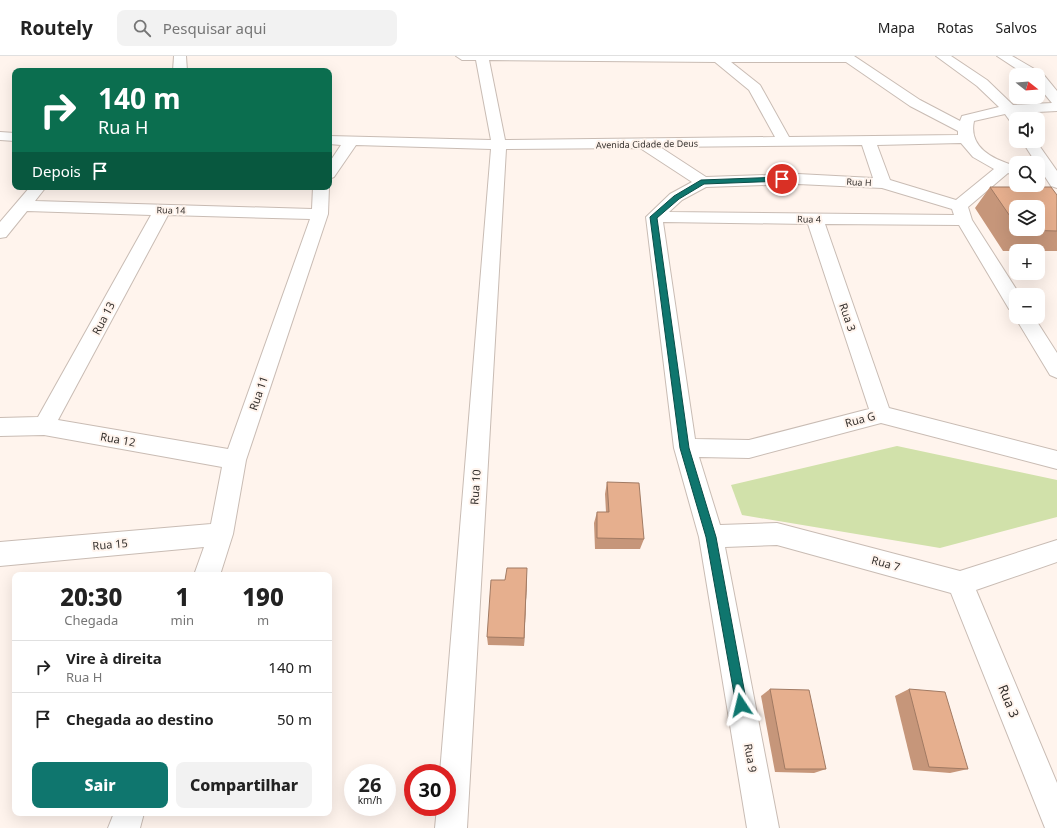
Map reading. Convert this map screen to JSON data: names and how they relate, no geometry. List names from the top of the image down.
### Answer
{
  "streets": {
    "street": [
      "Avenida Cidade de Deus",
      "Rua H",
      "Rua 14",
      "Rua 4",
      "Rua 3",
      "Rua 13",
      "Rua 11",
      "Rua G",
      "Rua 12",
      "Rua 10",
      "Rua 15",
      "Rua 7",
      "Rua 9"
    ]
  },
  "crossings": [
    ["Avenida Cidade de Deus", "Rua 10"],
    ["Rua H", "Rua 4"],
    ["Rua H", "Rua 9"],
    ["Rua 14", "Rua 13"],
    ["Rua 14", "Rua 11"],
    ["Rua 4", "Rua 3"],
    ["Rua 4", "Rua 9"],
    ["Rua 3", "Rua G"],
    ["Rua 3", "Rua 7"],
    ["Rua 13", "Rua 12"],
    ["Rua 11", "Rua 12"],
    ["Rua 11", "Rua 15"],
    ["Rua G", "Rua 9"],
    ["Rua 7", "Rua 9"]
  ],
  "north": "right",
  "page": {
    "header": "Routely",
    "search": "Pesquisar aqui",
    "nav": ["Mapa", "Rotas", "Salvos"],
    "map_buttons": ["+", "−"],
    "turn": ["140 m", "Rua H"],
    "then": "Depois",
    "eta": [
      "20:30",
      "Chegada",
      "1",
      "min",
      "190",
      "m"
    ],
    "list": [
      {
        "name": "Vire à direita",
        "note": "Rua H",
        "value": "140 m"
      },
      {
        "name": "Chegada ao destino",
        "value": "50 m"
      }
    ],
    "buttons": ["Sair", "Compartilhar"],
    "speed": "26 km/h",
    "limit": "30"
  }
}
